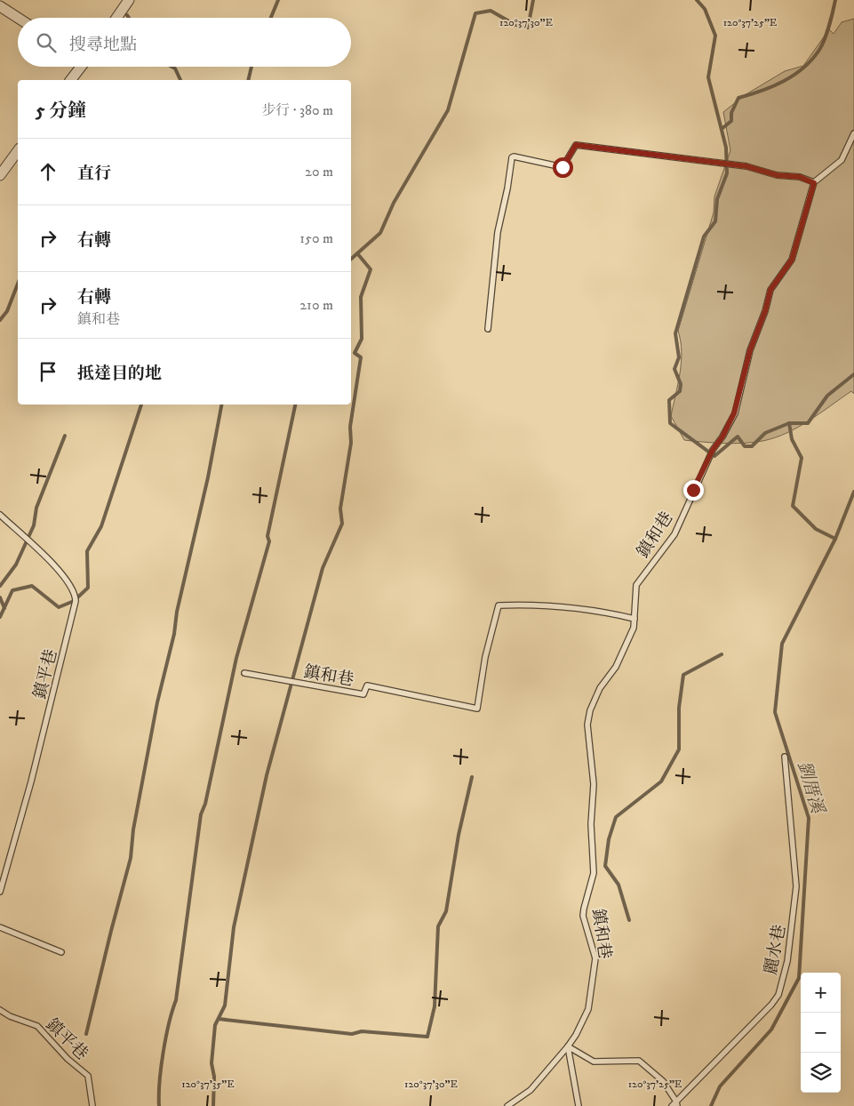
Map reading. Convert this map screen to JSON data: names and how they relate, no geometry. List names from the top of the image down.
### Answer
{
  "streets": {
    "lane": ["鎮和巷", "鎮平巷", "麗水巷"]
  },
  "water": ["劉厝溪"],
  "page": {
    "search": "搜尋地點",
    "heading": ["5 分鐘", "步行 · 380 m"],
    "list": [
      ["直行", "20 m"],
      ["右轉", "150 m"],
      ["右轉", "鎮和巷", "210 m"],
      "抵達目的地"
    ],
    "map_buttons": ["+", "−"]
  },
  "coordinates": ["120°37'30\"E", "120°37'25\"E", "120°37'35\"E"]
}
